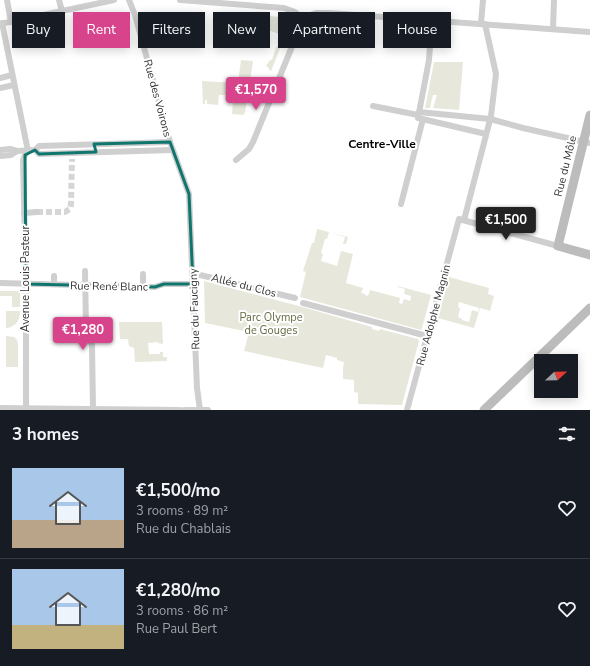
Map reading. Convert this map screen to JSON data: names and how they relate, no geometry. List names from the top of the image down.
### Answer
{
  "streets": {
    "street": [
      "Rue des Voirons",
      "Rue du Môle",
      "Avenue Louis Pasteur",
      "Allée du Clos",
      "Rue René Blanc",
      "Rue du Faucigny",
      "Rue Adolphe Magnin"
    ]
  },
  "crossings": [
    ["Rue des Voirons", "Rue du Faucigny"],
    ["Avenue Louis Pasteur", "Rue René Blanc"],
    ["Allée du Clos", "Rue du Faucigny"],
    ["Rue René Blanc", "Rue du Faucigny"]
  ],
  "districts": ["Centre-Ville"],
  "parks": ["Parc Olympe de Gouges"],
  "north": "right",
  "page": {
    "chip": [
      "Buy",
      "Rent",
      "Filters",
      "New",
      "Apartment",
      "House"
    ],
    "price": ["€1,570", "€1,500", "€1,280"],
    "heading": "3 homes",
    "list": [
      {
        "name": "€1,500/mo",
        "note": "3 rooms · 89 m² · Rue du Chablais"
      },
      {
        "name": "€1,280/mo",
        "note": "3 rooms · 86 m² · Rue Paul Bert"
      }
    ]
  }
}
